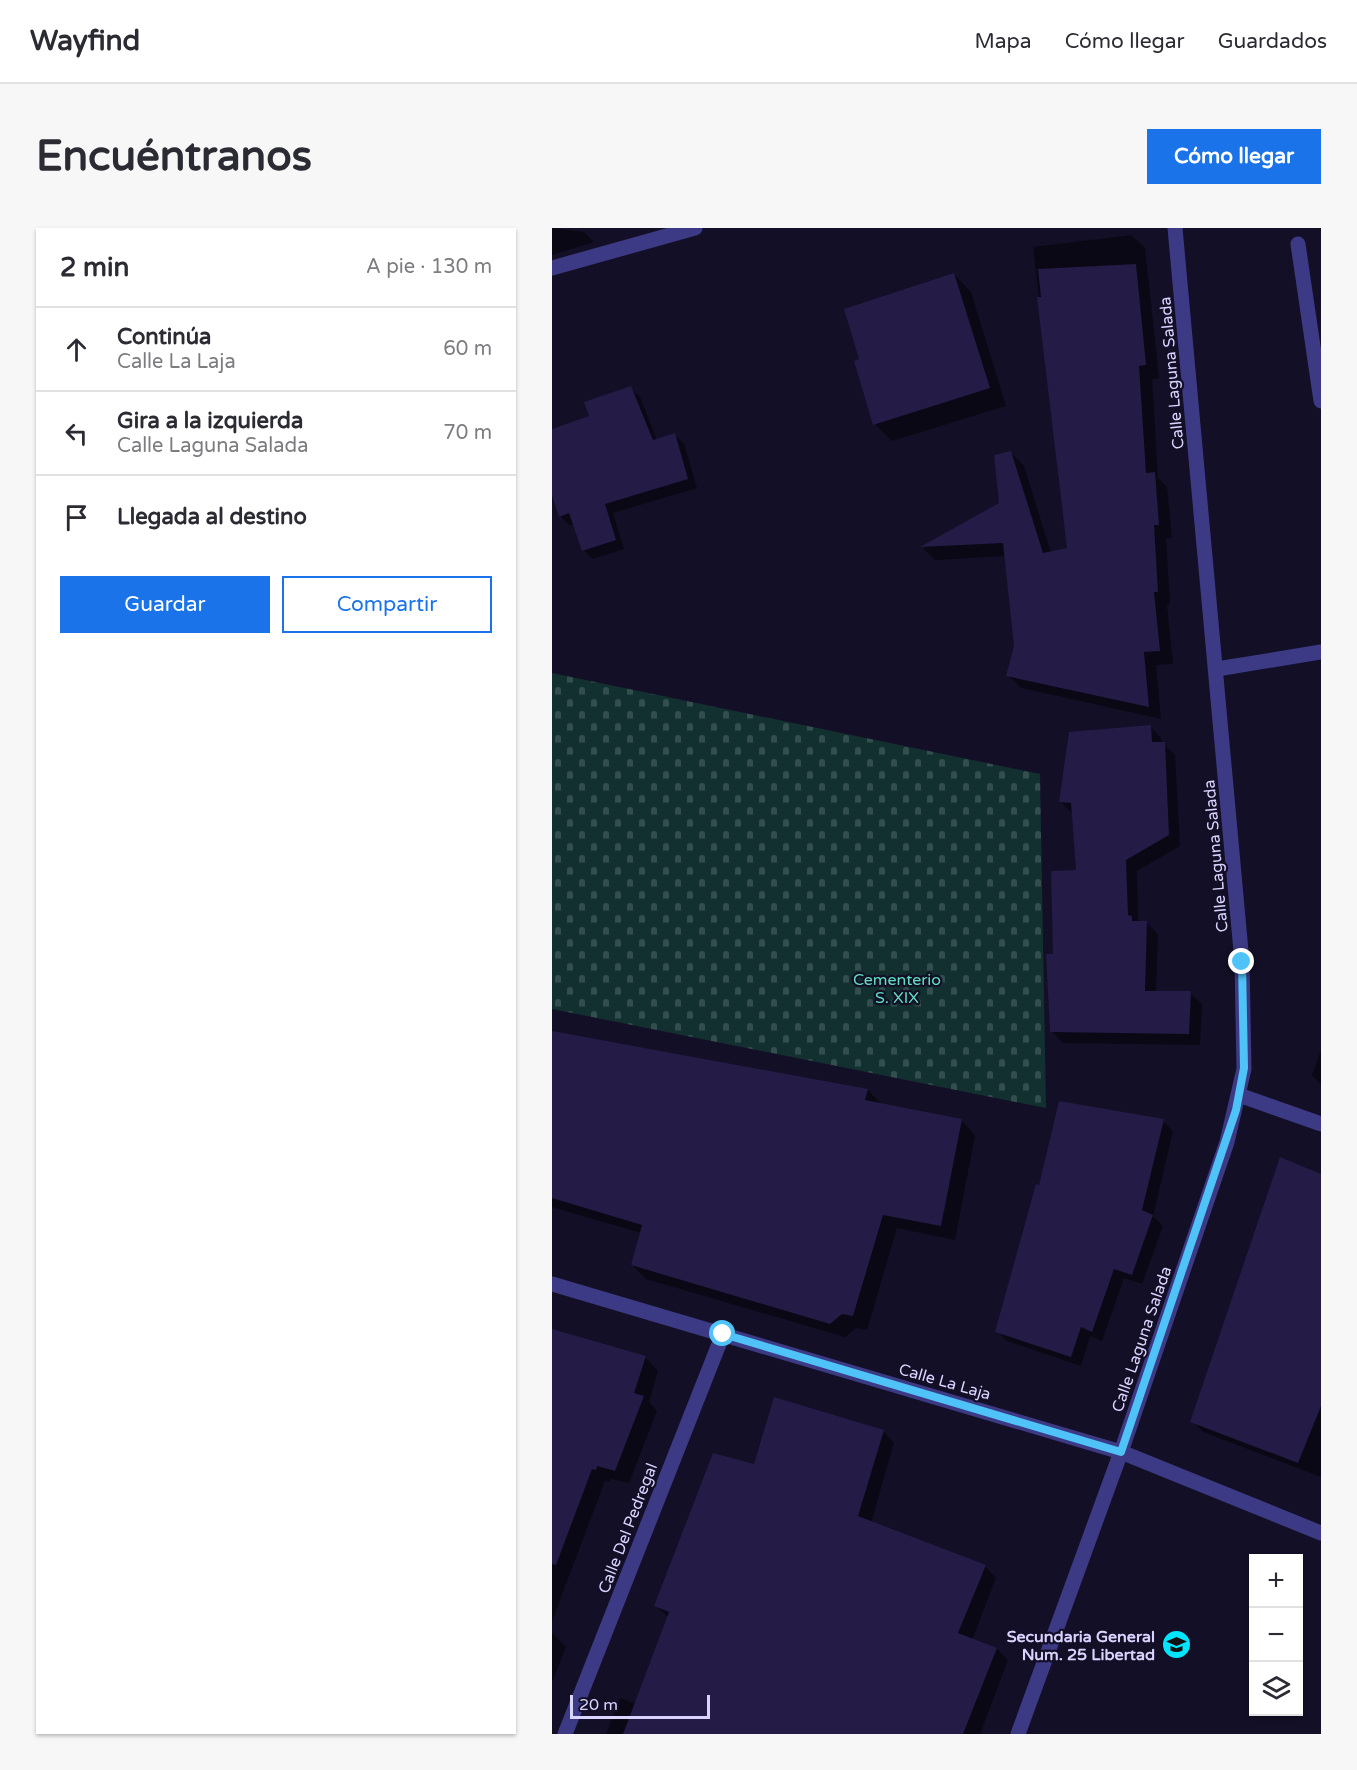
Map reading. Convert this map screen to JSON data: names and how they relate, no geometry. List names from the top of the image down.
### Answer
{
  "streets": {
    "street": ["Calle Laguna Salada", "Calle La Laja", "Calle Del Pedregal"]
  },
  "crossings": [
    ["Calle Laguna Salada", "Calle La Laja"],
    ["Calle La Laja", "Calle Del Pedregal"]
  ],
  "parks": ["Cementerio S. XIX"],
  "places": {
    "school or university": ["Secundaria General Num. 25 Libertad"]
  },
  "scale_bar": "20 m",
  "page": {
    "header": "Wayfind",
    "nav": ["Mapa", "Cómo llegar", "Guardados"],
    "buttons": [
      "Cómo llegar",
      ["Guardar", "Compartir"]
    ],
    "title": "Encuéntranos",
    "heading": ["2 min", "A pie · 130 m"],
    "list": [
      ["Continúa", "Calle La Laja", "60 m"],
      ["Gira a la izquierda", "Calle Laguna Salada", "70 m"],
      "Llegada al destino"
    ],
    "map_buttons": ["+", "−"],
    "scale": "20 m"
  }
}
